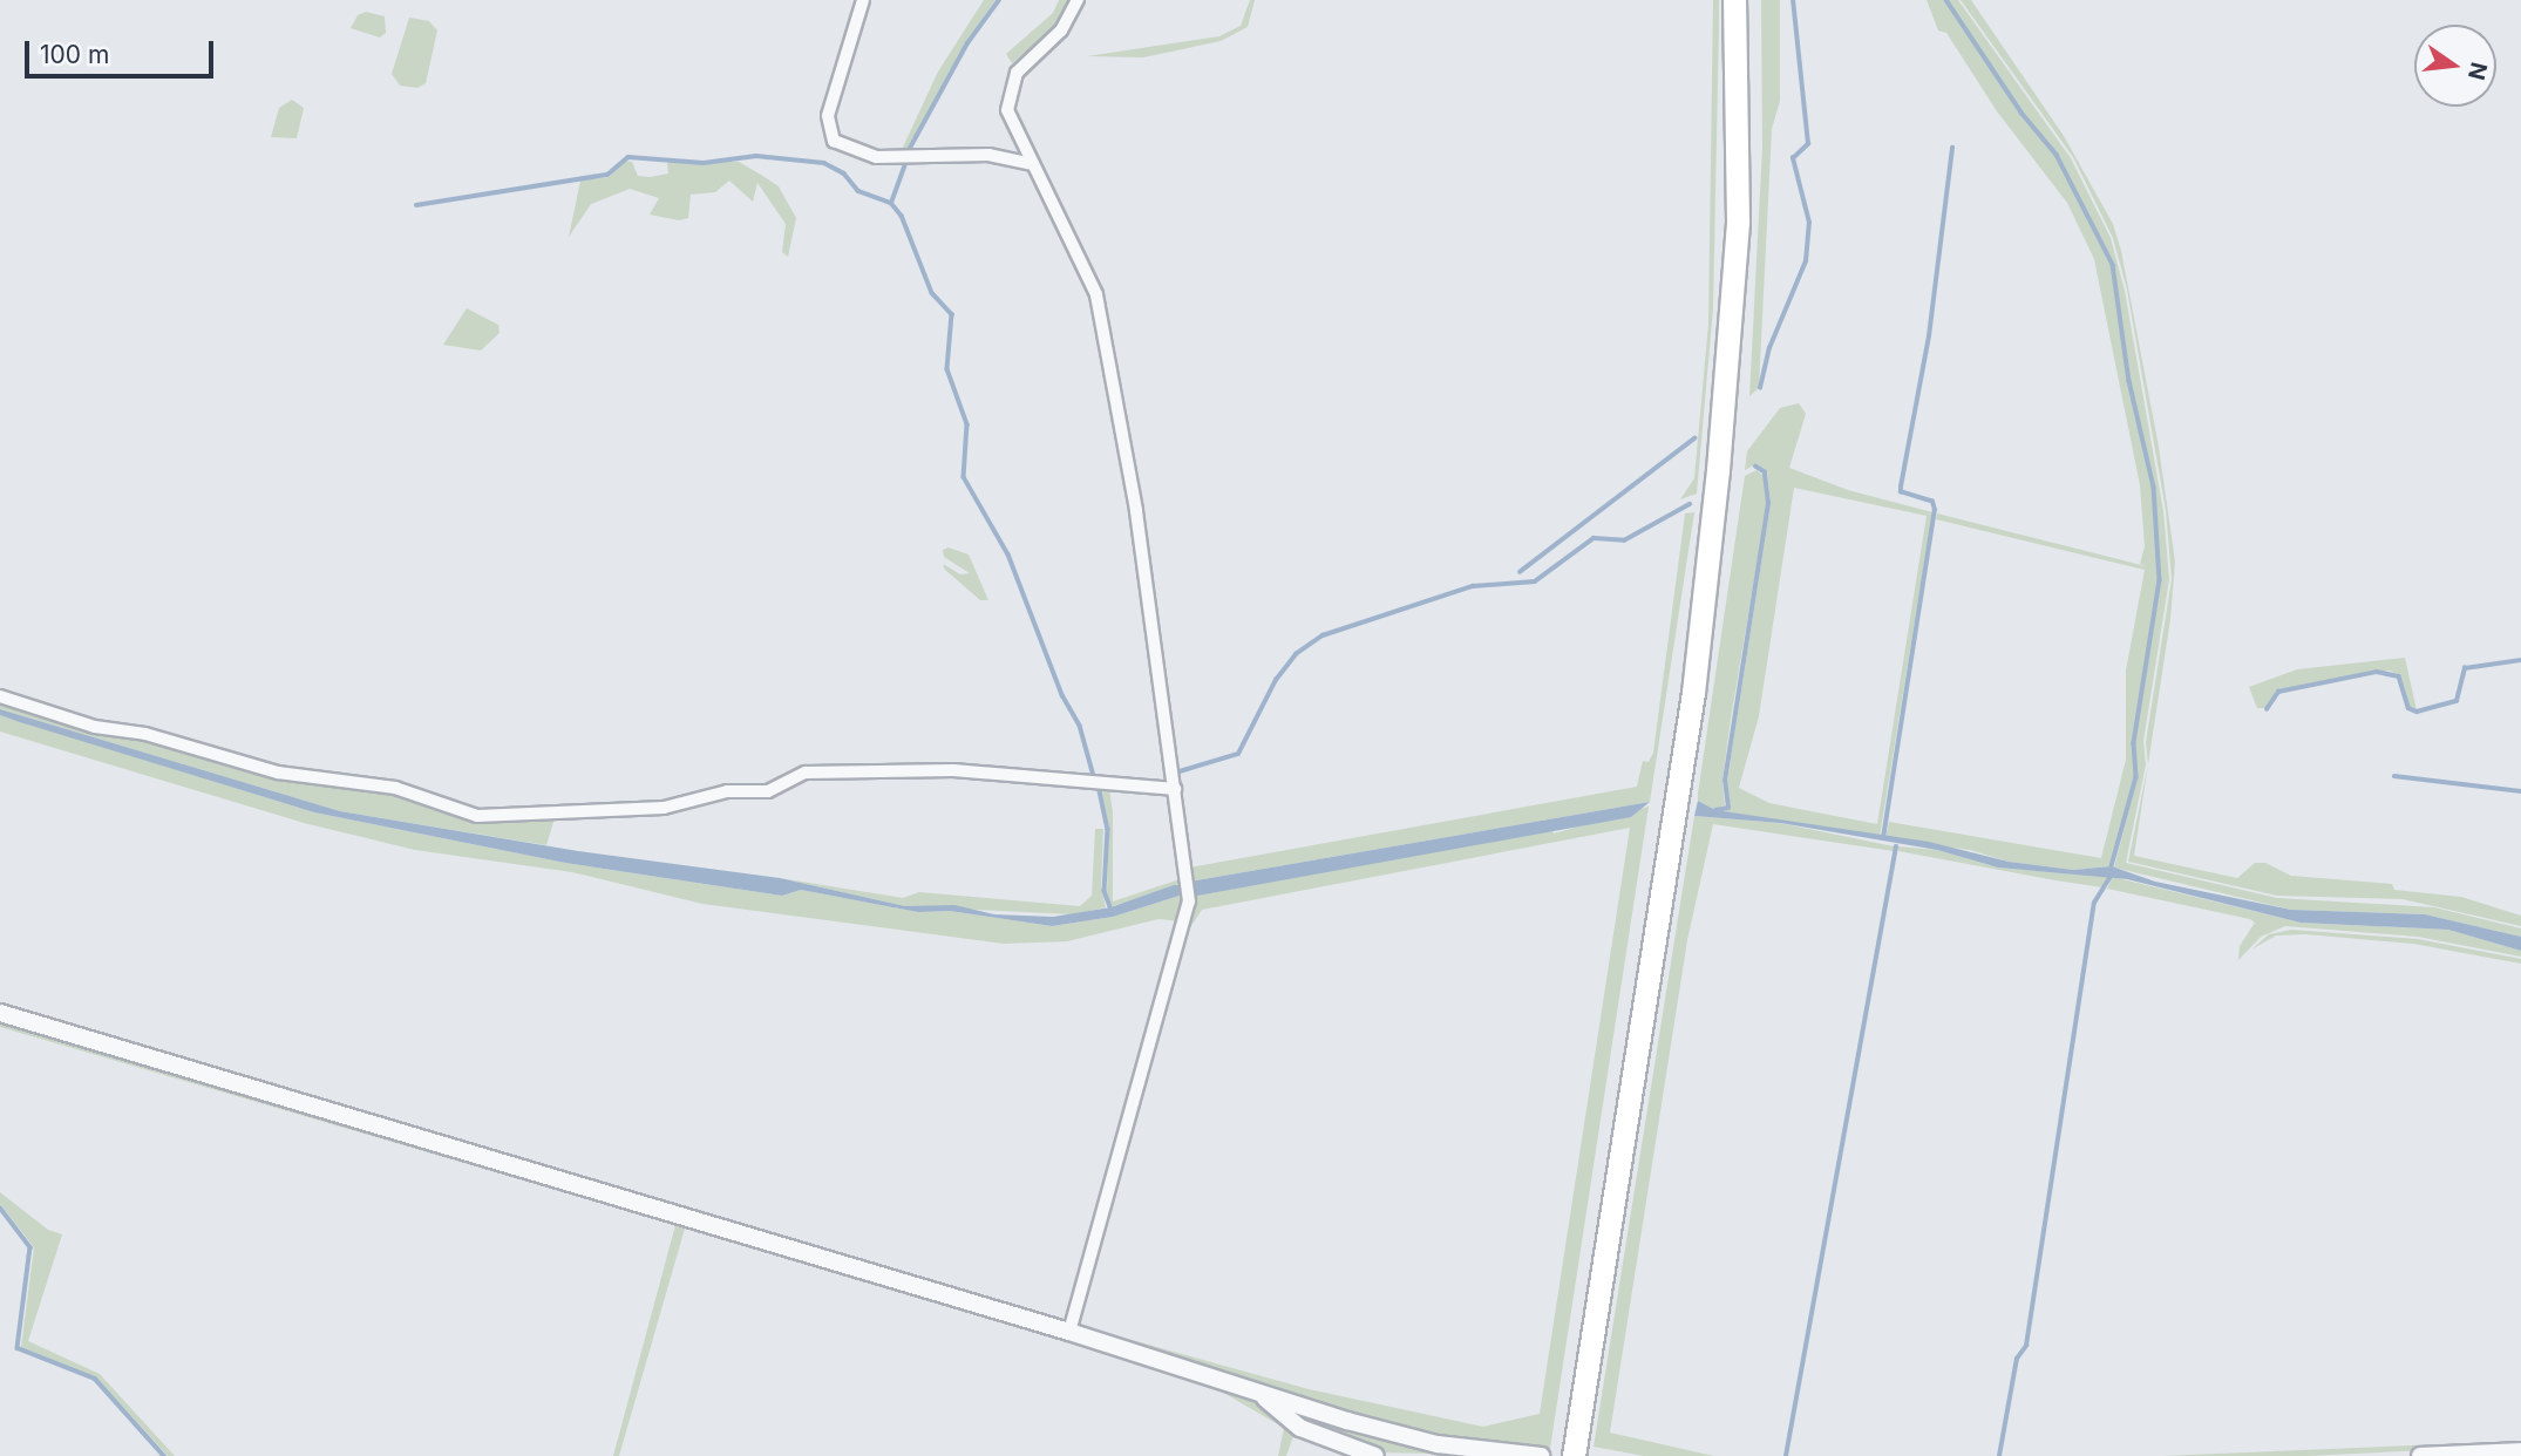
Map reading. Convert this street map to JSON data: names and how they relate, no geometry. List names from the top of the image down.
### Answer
{
  "scale_bar": "100 m",
  "north": "right"
}
